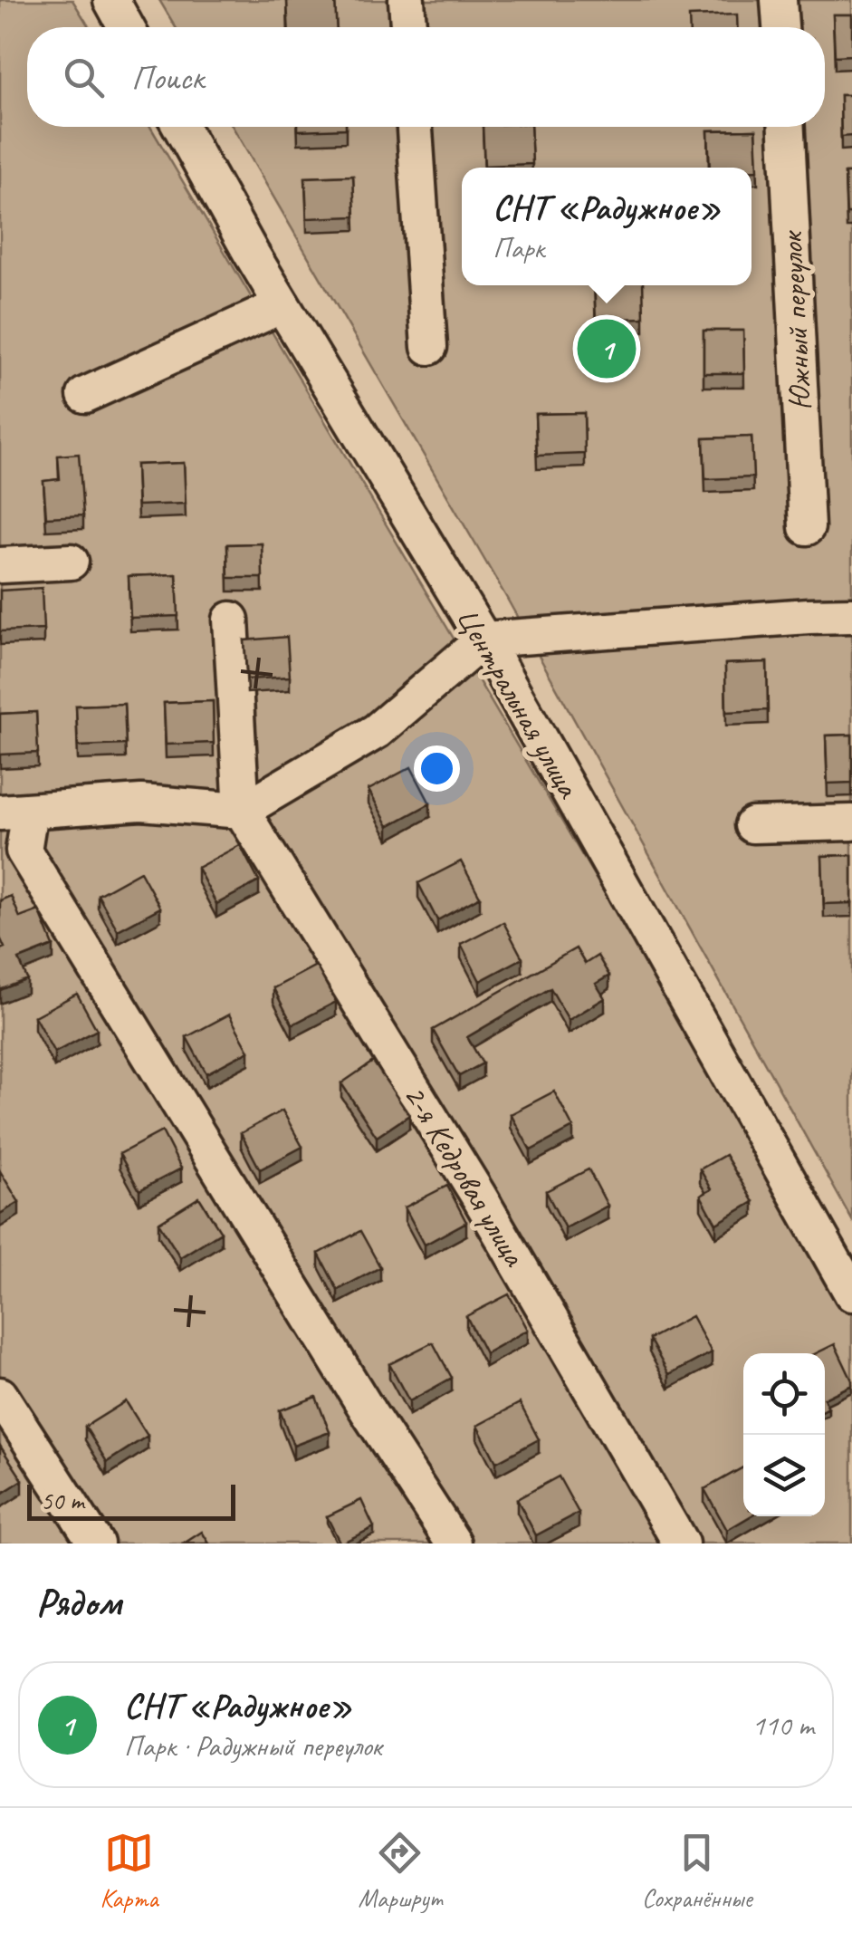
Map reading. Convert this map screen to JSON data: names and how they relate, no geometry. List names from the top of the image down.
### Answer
{
  "streets": {
    "street": ["Южный переулок", "Центральная улица", "2-я Кедровая улица"]
  },
  "scale_bar": "50 m",
  "page": {
    "search": "Поиск",
    "popup": ["СНТ «Радужное»", "Парк"],
    "pins": "1",
    "scale": "50 m",
    "heading": "Рядом",
    "list": [
      {
        "mark": "1",
        "name": "СНТ «Радужное»",
        "note": "Парк · Радужный переулок",
        "value": "110 m"
      }
    ],
    "nav": ["Карта", "Маршрут", "Сохранённые"]
  }
}
